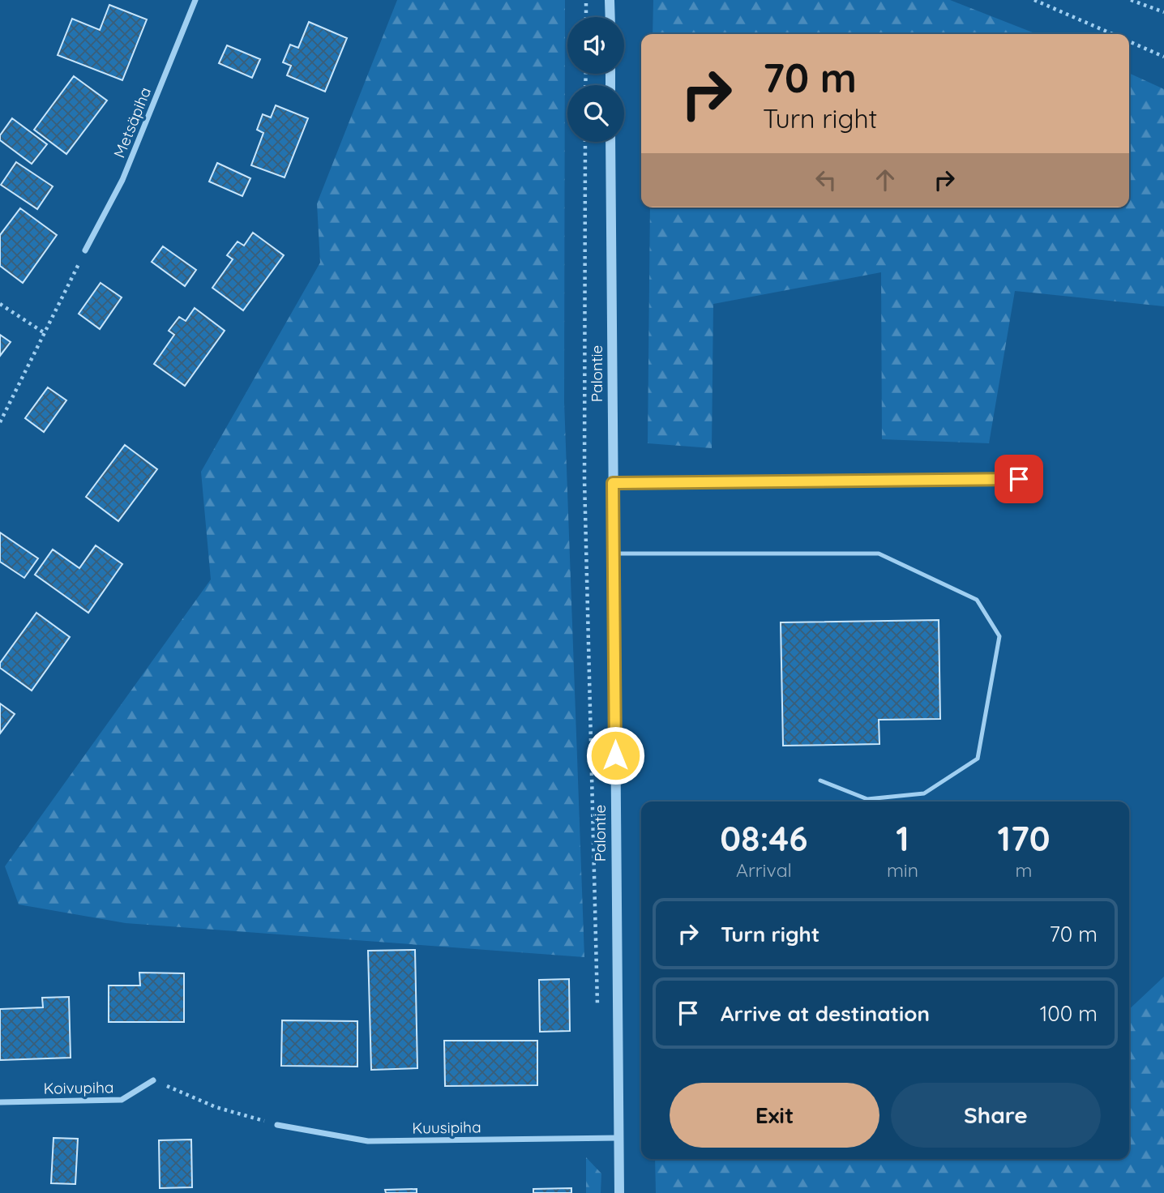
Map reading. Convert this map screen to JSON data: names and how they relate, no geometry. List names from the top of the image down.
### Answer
{
  "streets": {
    "street": [
      "Metsäpiha",
      "Palontie",
      "Koivupiha",
      "Kuusipiha"
    ]
  },
  "crossings": [
    ["Palontie", "Kuusipiha"]
  ],
  "page": {
    "turn": ["70 m", "Turn right"],
    "eta": [
      "08:46",
      "Arrival",
      "1",
      "min",
      "170",
      "m"
    ],
    "list": [
      {
        "name": "Turn right",
        "value": "70 m"
      },
      {
        "name": "Arrive at destination",
        "value": "100 m"
      }
    ],
    "buttons": ["Exit", "Share"]
  }
}
